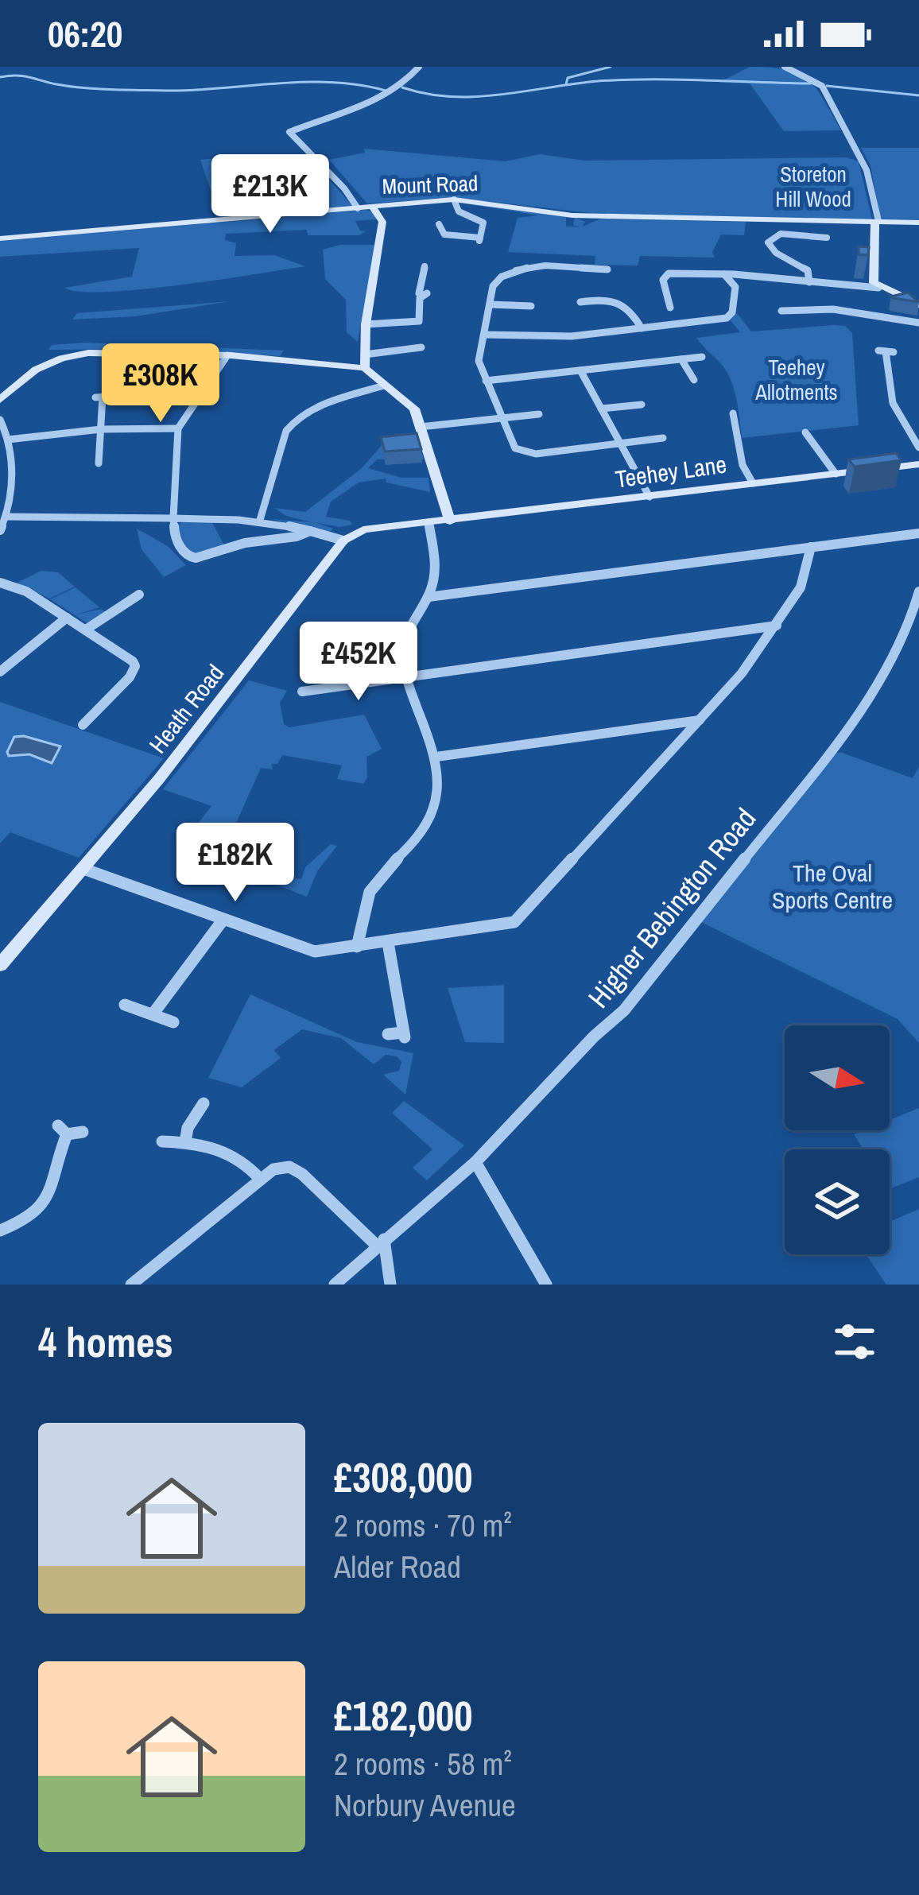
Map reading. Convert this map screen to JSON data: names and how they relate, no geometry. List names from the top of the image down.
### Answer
{
  "streets": {
    "street": [
      "Mount Road",
      "Teehey Lane",
      "Heath Road",
      "Higher Bebington Road"
    ]
  },
  "parks": ["Storeton Hill Wood", "Teehey Allotments", "The Oval Sports Centre"],
  "north": "right",
  "page": {
    "status": "06:20",
    "price": [
      "£213K",
      "£308K",
      "£452K",
      "£182K"
    ],
    "heading": "4 homes",
    "list": [
      {
        "name": "£308,000",
        "note": "2 rooms · 70 m² · Alder Road"
      },
      {
        "name": "£182,000",
        "note": "2 rooms · 58 m² · Norbury Avenue"
      }
    ]
  }
}
